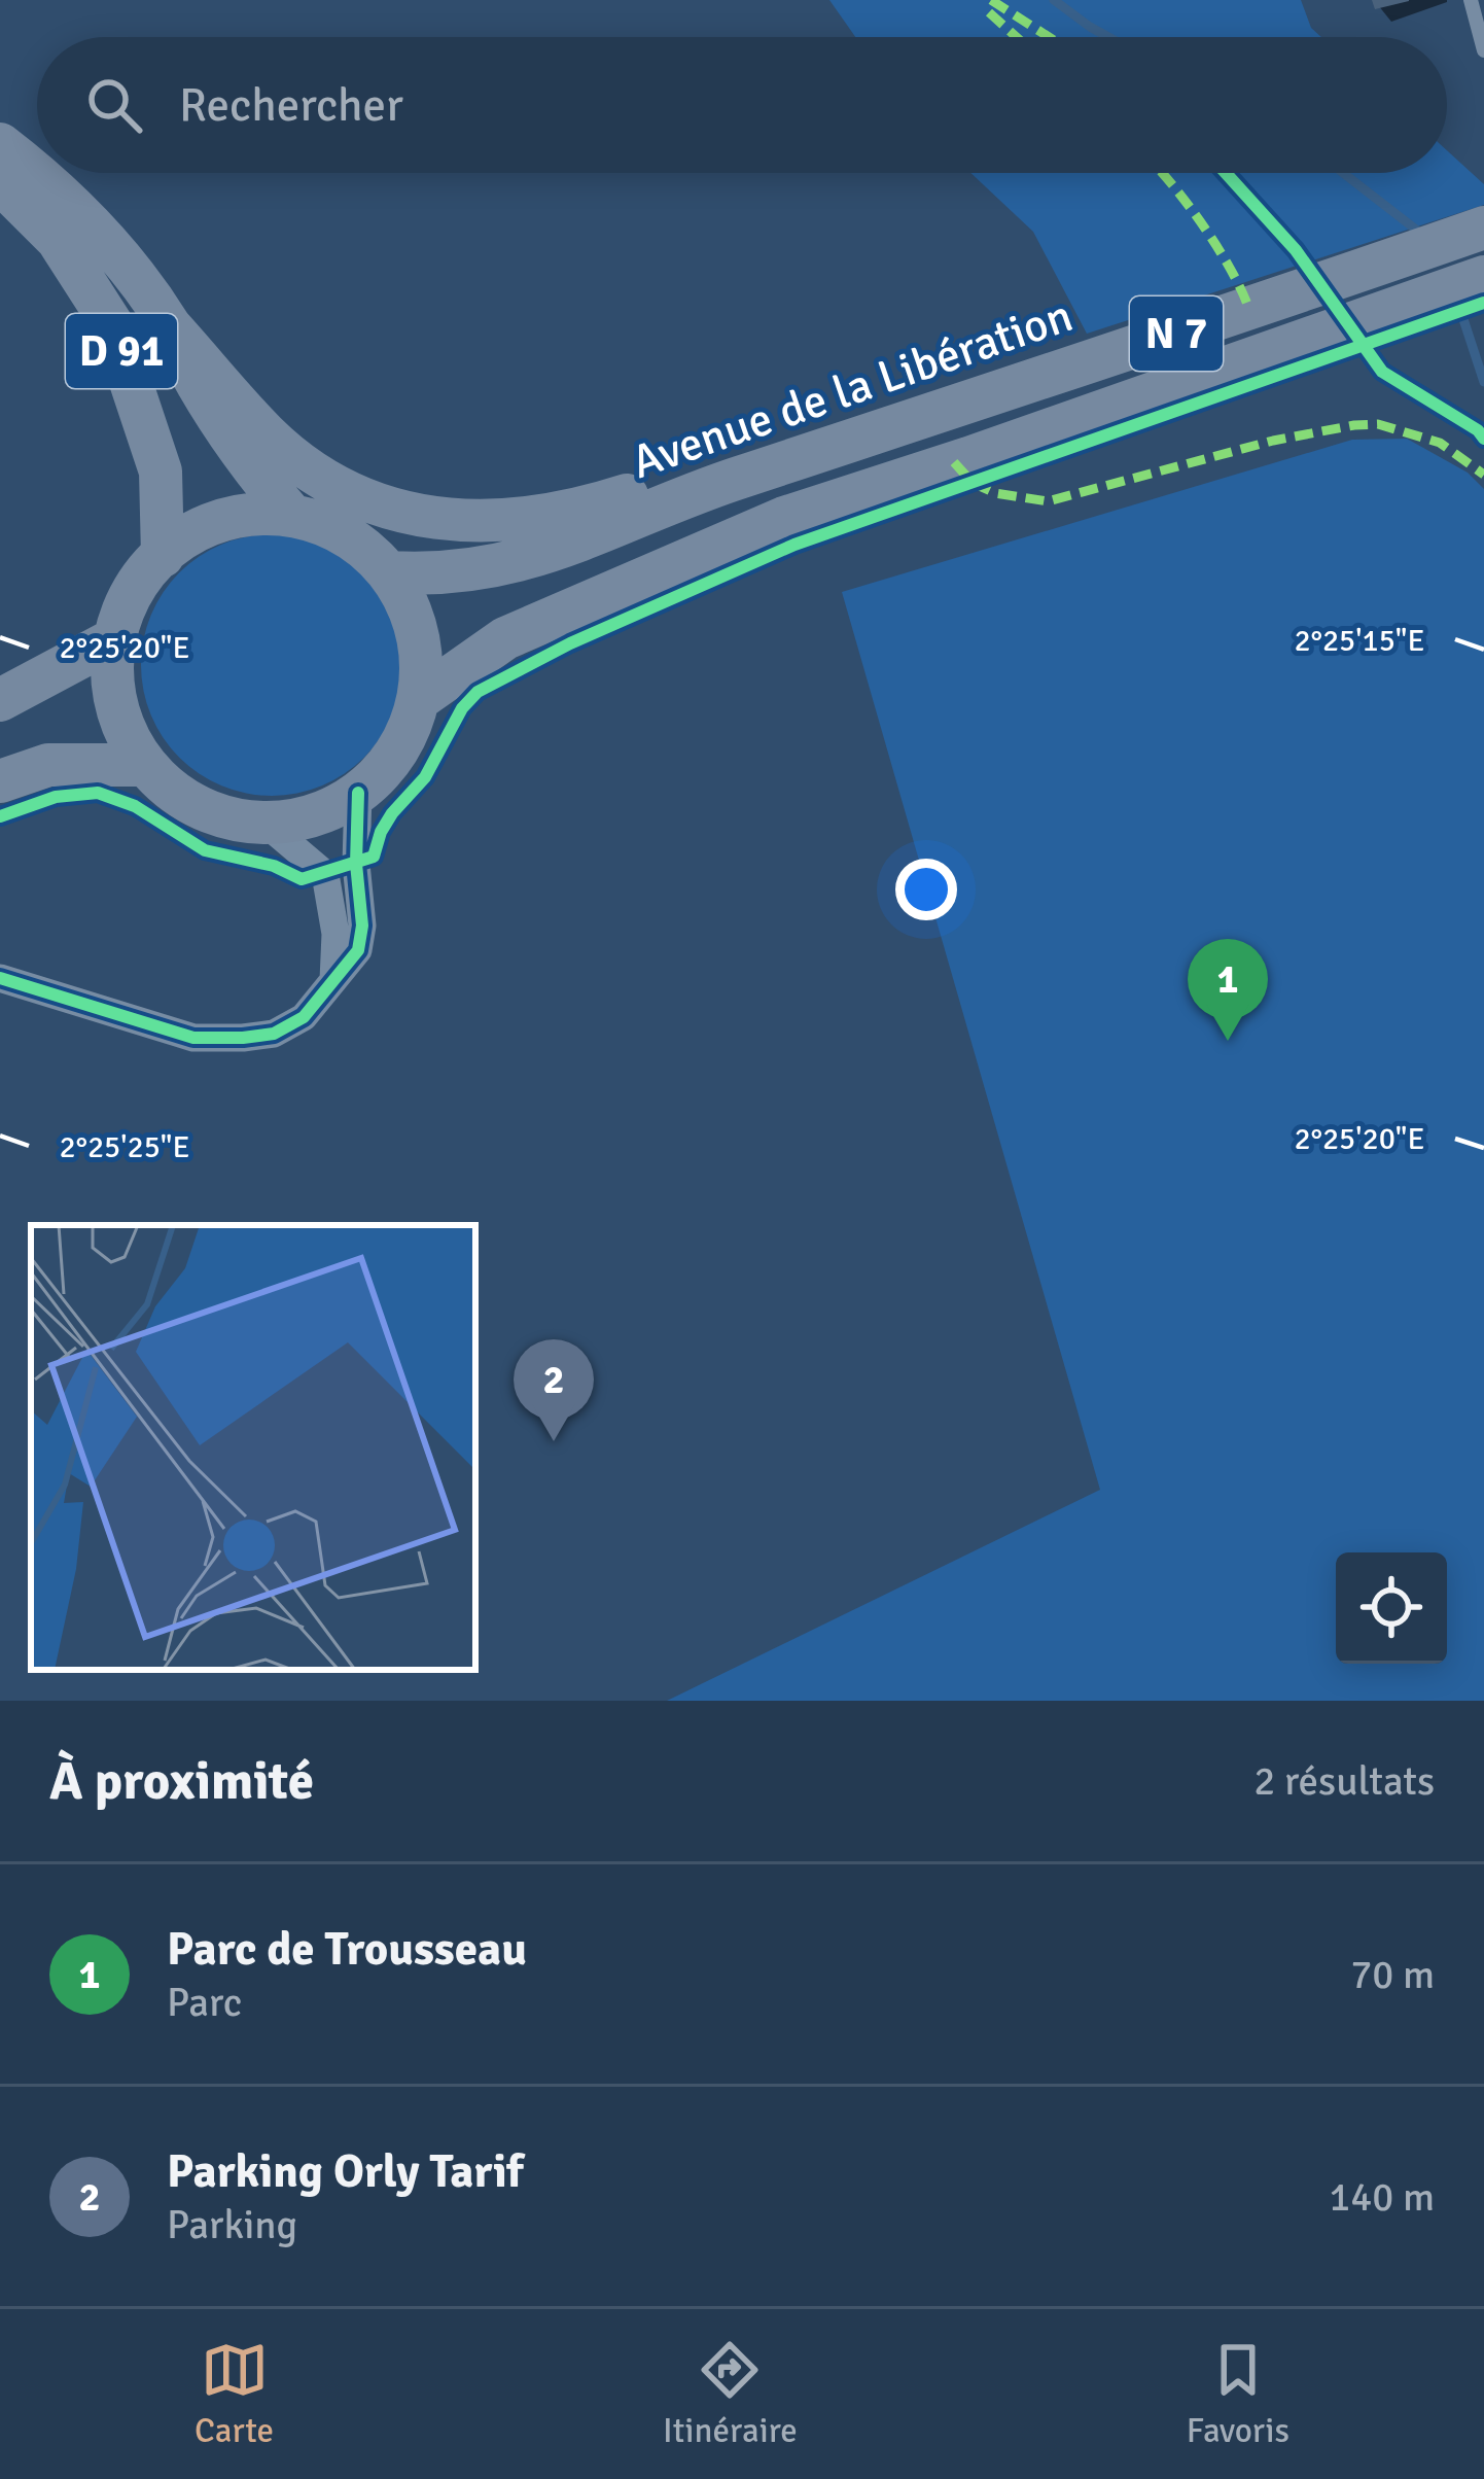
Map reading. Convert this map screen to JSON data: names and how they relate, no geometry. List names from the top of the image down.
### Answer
{
  "streets": {
    "main road": ["N 7", "D 91", "Avenue de la Libération"]
  },
  "crossings": [
    ["N 7", "D 91"],
    ["N 7", "Avenue de la Libération"],
    ["D 91", "Avenue de la Libération"]
  ],
  "page": {
    "search": "Rechercher",
    "pins": ["1", "2"],
    "heading": ["À proximité", "2 résultats"],
    "list": [
      {
        "mark": "1",
        "name": "Parc de Trousseau",
        "note": "Parc",
        "value": "70 m"
      },
      {
        "mark": "2",
        "name": "Parking Orly Tarif",
        "note": "Parking",
        "value": "140 m"
      }
    ],
    "nav": ["Carte", "Itinéraire", "Favoris"]
  },
  "coordinates": ["2°25'15\"E", "2°25'20\"E", "2°25'25\"E"]
}
